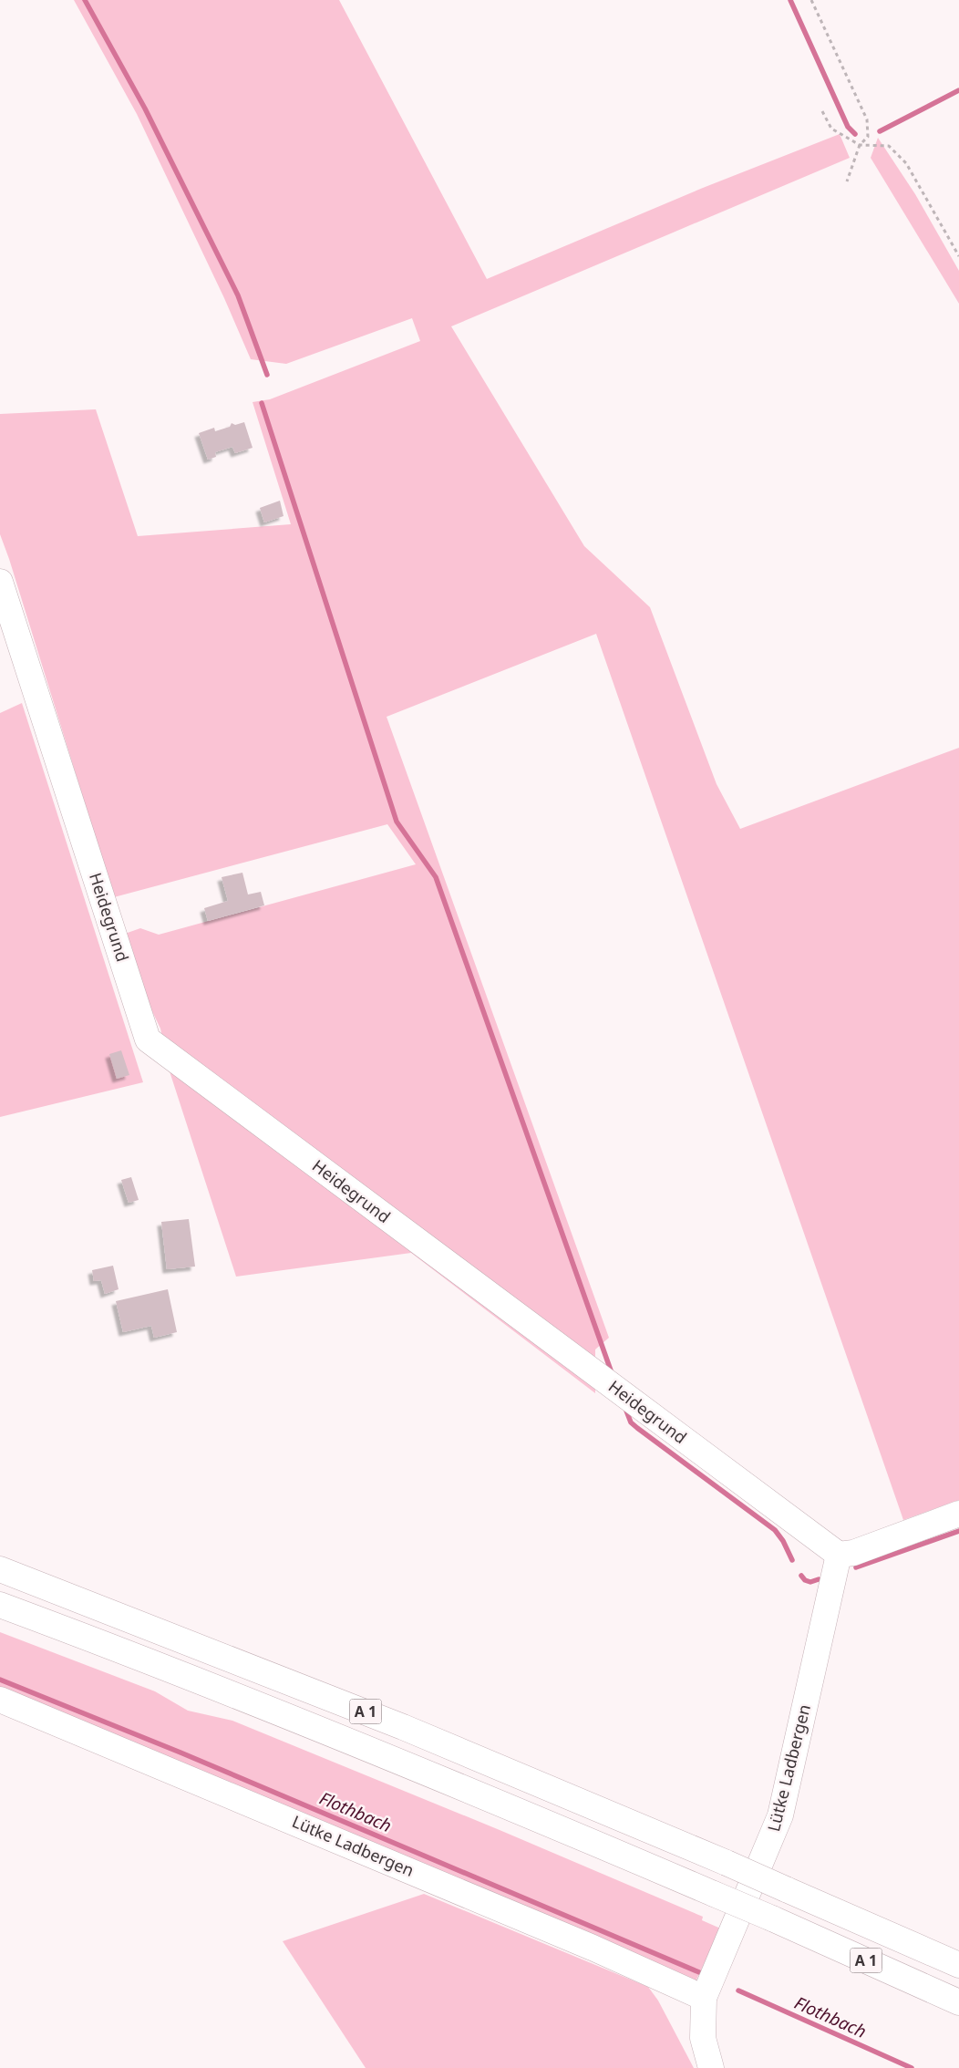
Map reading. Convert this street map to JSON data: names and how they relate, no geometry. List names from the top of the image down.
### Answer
{
  "streets": {
    "main road": ["Heidegrund", "A 1", "Lütke Ladbergen"]
  },
  "crossings": [
    ["Heidegrund", "Lütke Ladbergen"]
  ],
  "water": ["Flothbach"]
}
